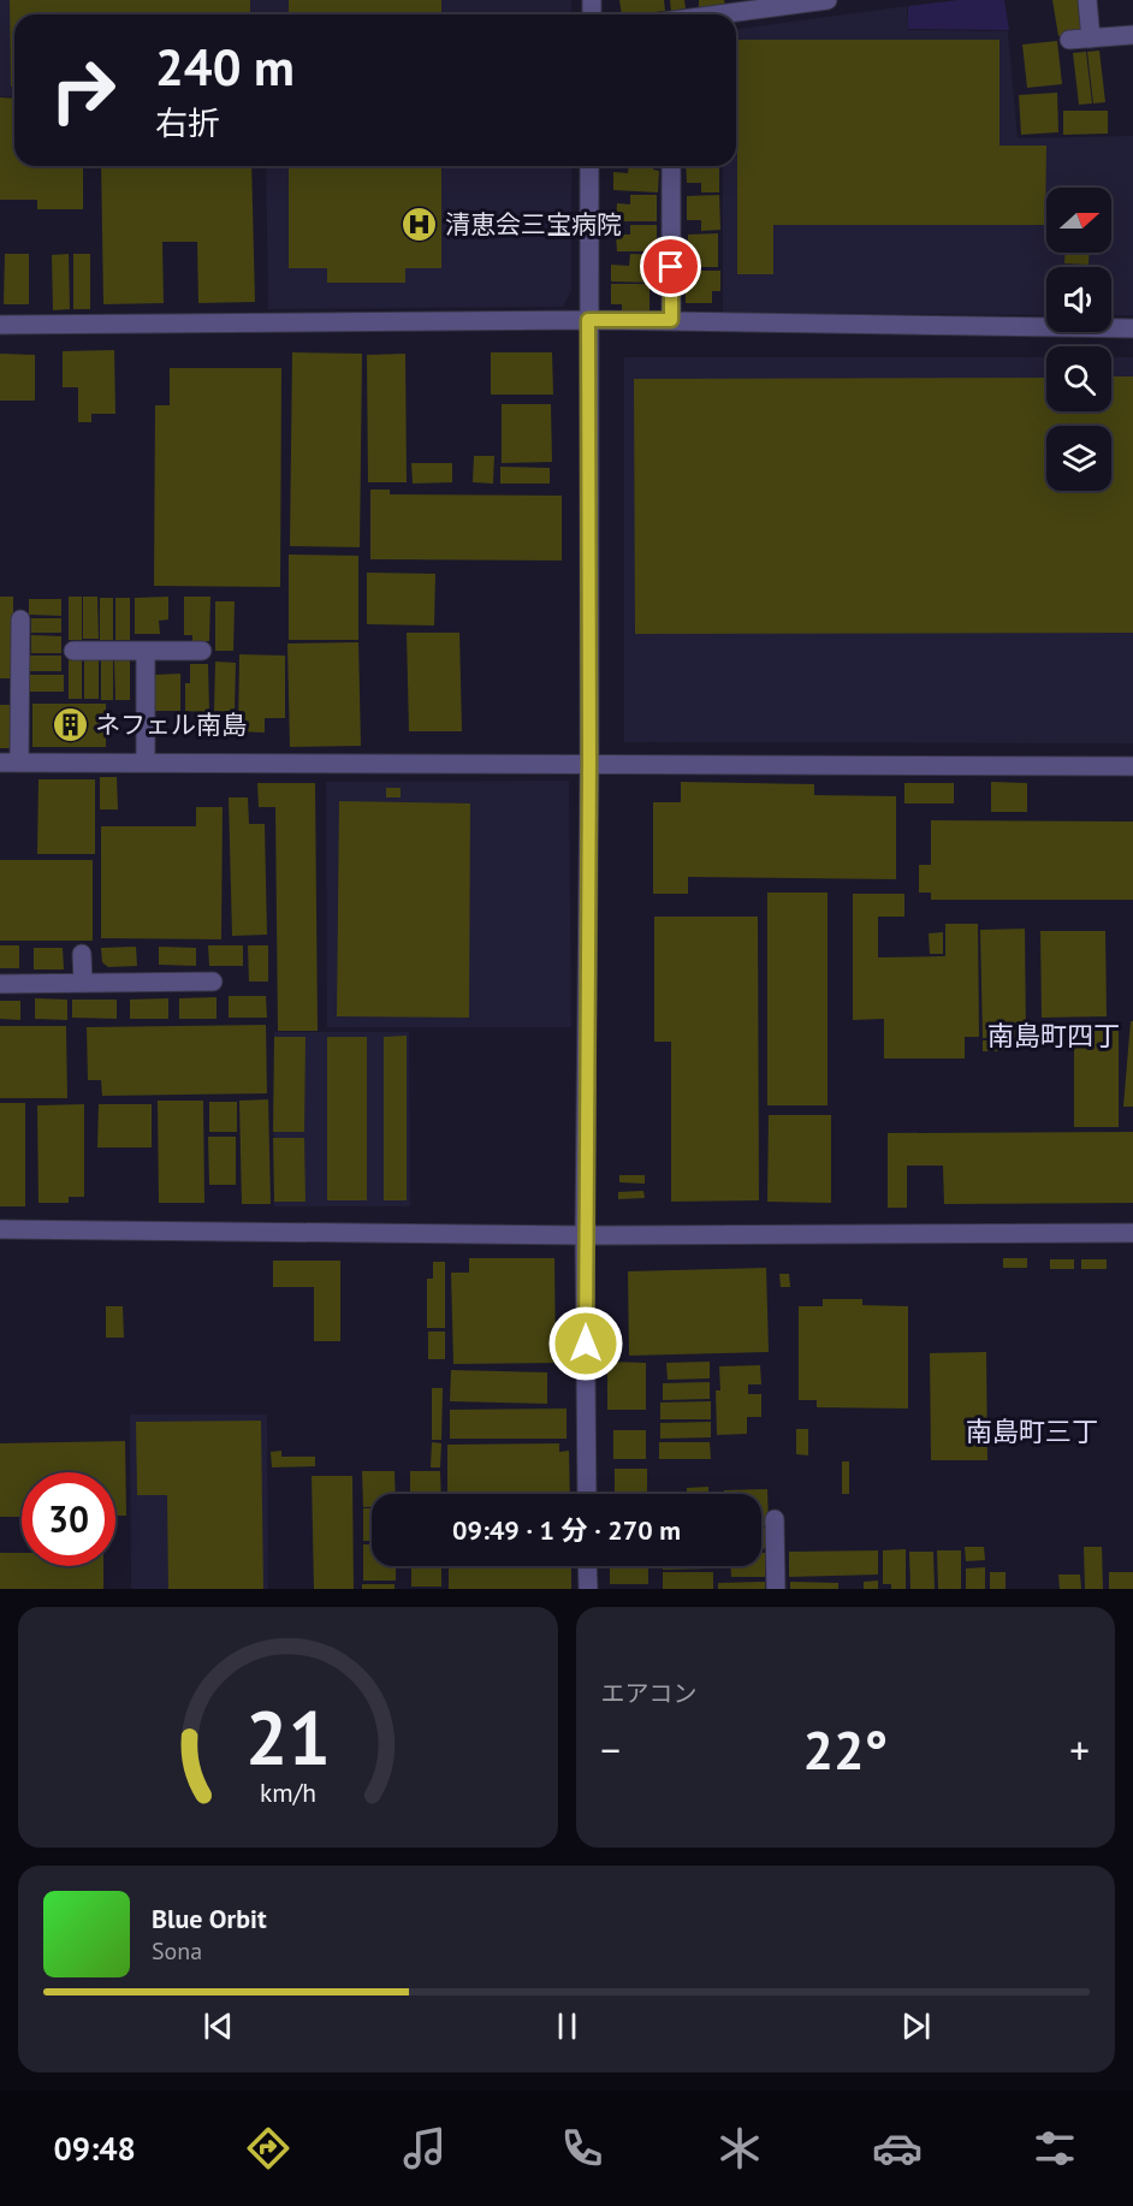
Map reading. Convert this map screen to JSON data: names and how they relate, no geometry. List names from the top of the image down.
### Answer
{
  "districts": ["南島町四丁", "南島町三丁"],
  "places": {
    "hospital": ["清恵会三宝病院"],
    "building": ["ネフェル南島"]
  },
  "north": "right",
  "page": {
    "turn": ["240 m", "右折"],
    "limit": "30",
    "trip": "09:49 · 1 分 · 270 m",
    "tile": "エアコン",
    "heat": ["−", "22°", "+"],
    "song": ["Blue Orbit", "Sona"],
    "tabs": "09:48",
    "gauge": ["21", "km/h"]
  }
}
